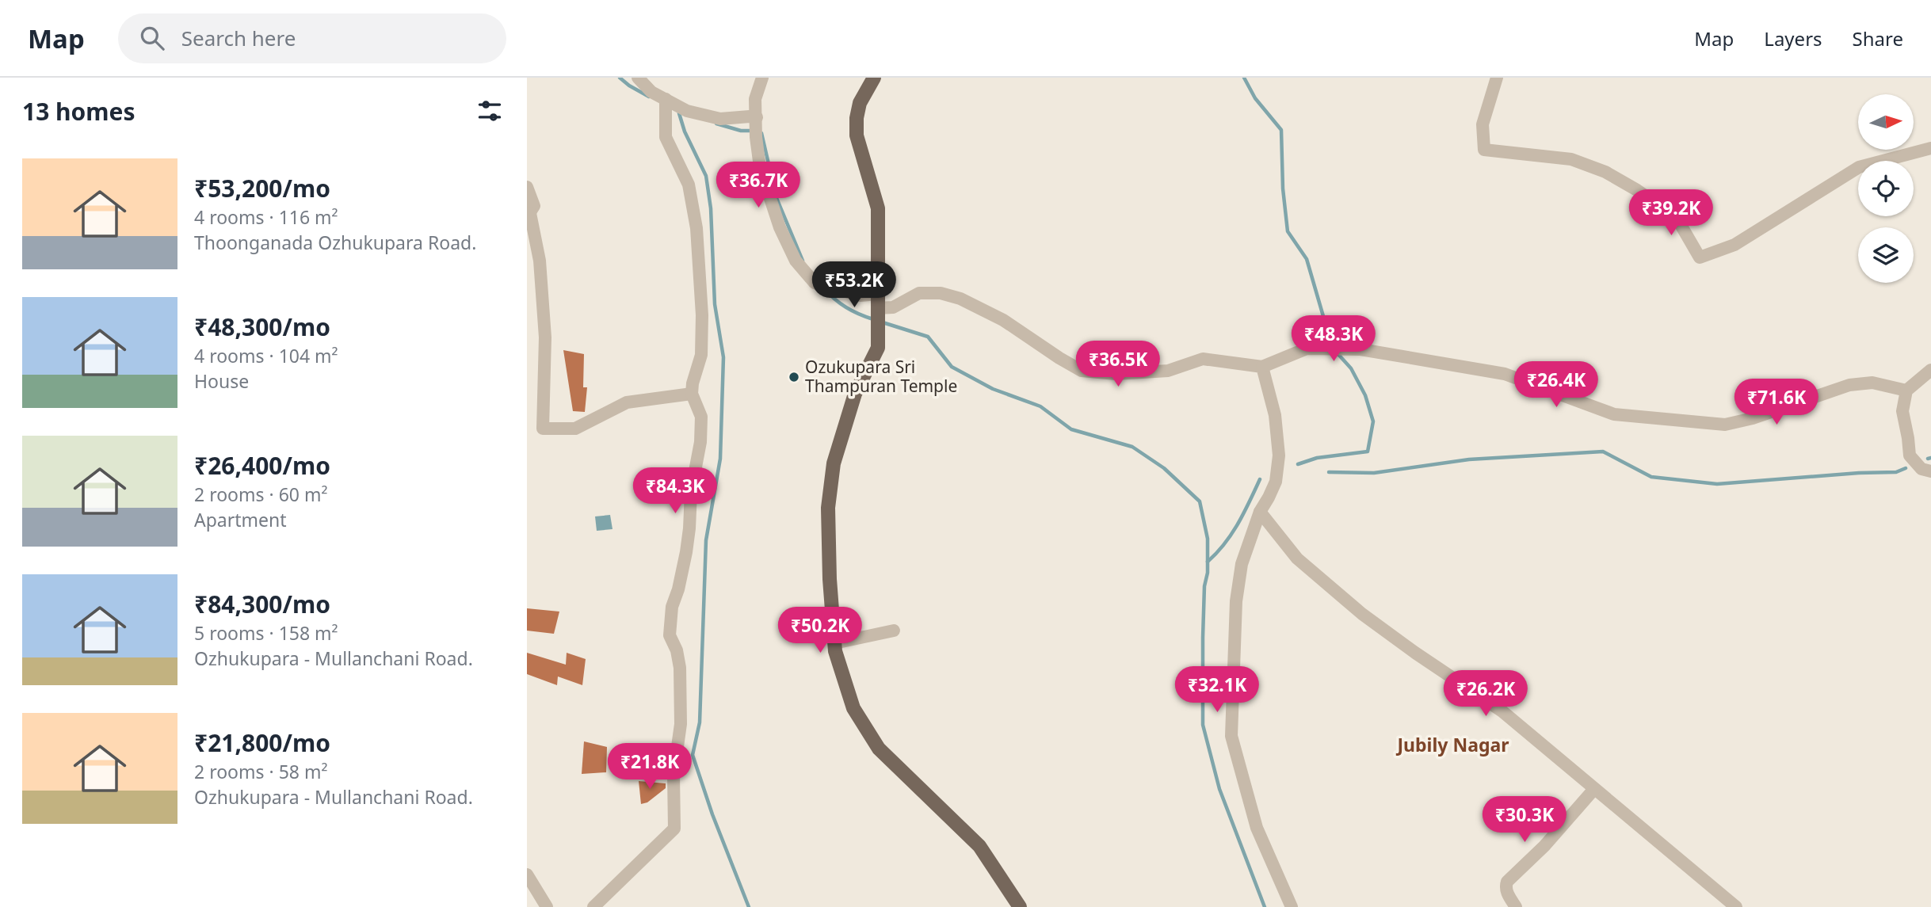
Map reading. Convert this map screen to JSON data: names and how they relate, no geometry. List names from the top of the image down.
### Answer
{
  "districts": ["Jubily Nagar"],
  "places": ["Ozukupara Sri Thampuran Temple"],
  "north": "right",
  "page": {
    "header": "Map",
    "search": "Search here",
    "nav": ["Map", "Layers", "Share"],
    "heading": "13 homes",
    "list": [
      {
        "name": "₹53,200/mo",
        "note": "4 rooms · 116 m² · Thoonganada Ozhukupara Road."
      },
      {
        "name": "₹48,300/mo",
        "note": "4 rooms · 104 m² · House"
      },
      {
        "name": "₹26,400/mo",
        "note": "2 rooms · 60 m² · Apartment"
      },
      {
        "name": "₹84,300/mo",
        "note": "5 rooms · 158 m² · Ozhukupara - Mullanchani Road."
      },
      {
        "name": "₹21,800/mo",
        "note": "2 rooms · 58 m² · Ozhukupara - Mullanchani Road."
      }
    ],
    "price": [
      "₹36.7K",
      "₹39.2K",
      "₹53.2K",
      "₹48.3K",
      "₹36.5K",
      "₹26.4K",
      "₹71.6K",
      "₹84.3K",
      "₹50.2K",
      "₹32.1K",
      "₹26.2K",
      "₹21.8K",
      "₹30.3K"
    ]
  }
}
